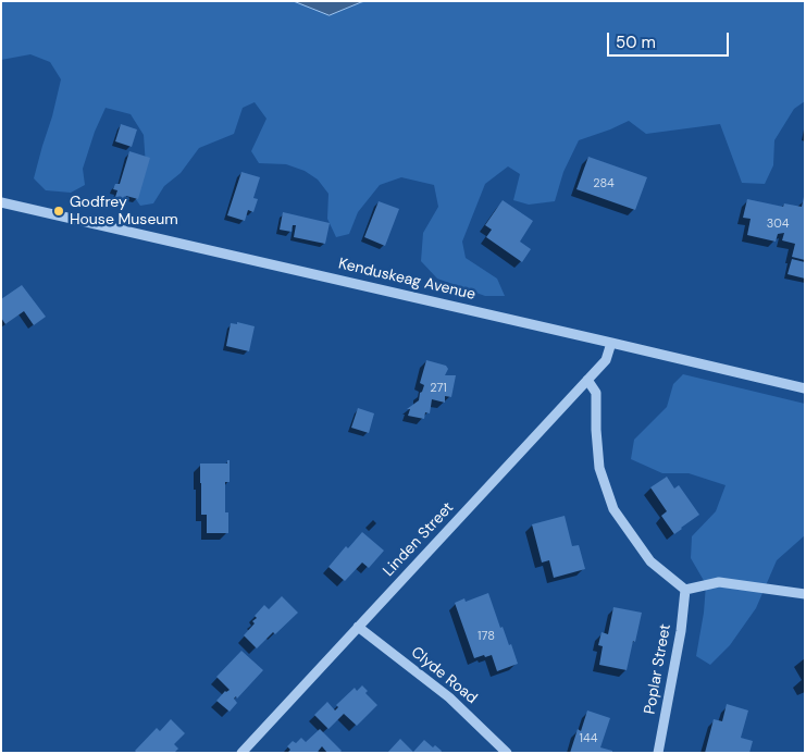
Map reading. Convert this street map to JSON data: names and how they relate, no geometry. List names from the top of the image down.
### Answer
{
  "streets": {
    "street": [
      "Kenduskeag Avenue",
      "Linden Street",
      "Poplar Street",
      "Clyde Road"
    ]
  },
  "crossings": [
    ["Kenduskeag Avenue", "Linden Street"],
    ["Linden Street", "Clyde Road"]
  ],
  "places": ["Godfrey House Museum"],
  "house_numbers": [
    "284",
    "304",
    "271",
    "178",
    "144"
  ],
  "scale_bar": "50 m"
}
